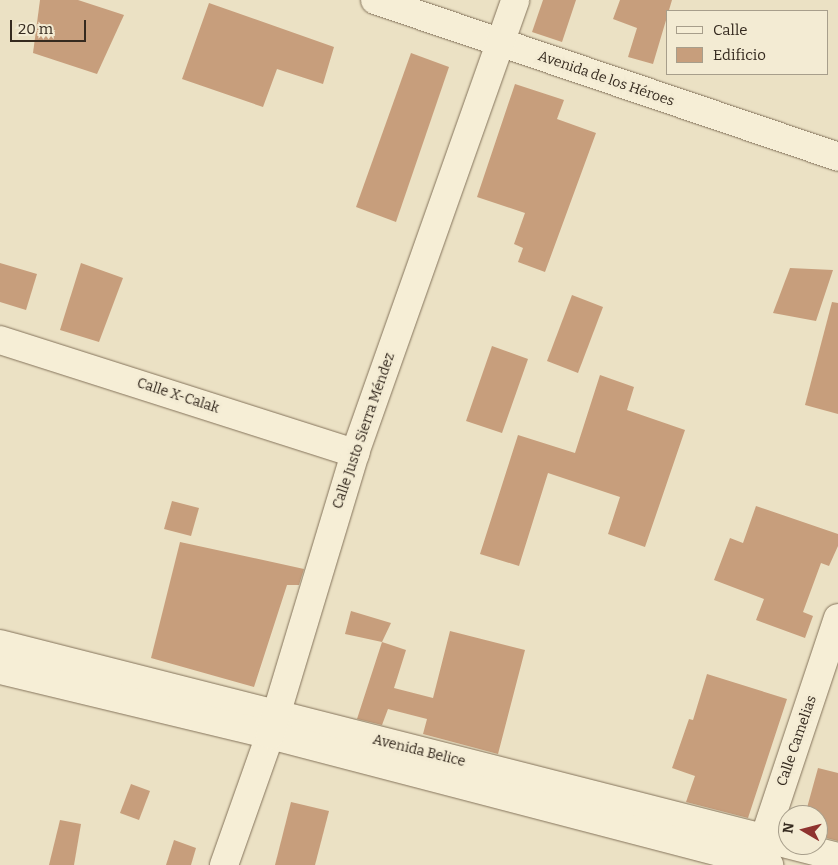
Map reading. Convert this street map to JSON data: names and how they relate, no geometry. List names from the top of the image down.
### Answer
{
  "streets": {
    "street": [
      "Avenida de los Héroes",
      "Calle X-Calak",
      "Calle Justo Sierra Méndez",
      "Calle Camelias",
      "Avenida Belice"
    ]
  },
  "crossings": [
    ["Avenida de los Héroes", "Calle Justo Sierra Méndez"],
    ["Calle X-Calak", "Calle Justo Sierra Méndez"],
    ["Calle Justo Sierra Méndez", "Avenida Belice"],
    ["Calle Camelias", "Avenida Belice"]
  ],
  "legend": ["Calle", "Edificio"],
  "scale_bar": "20 m",
  "north": "left"
}
